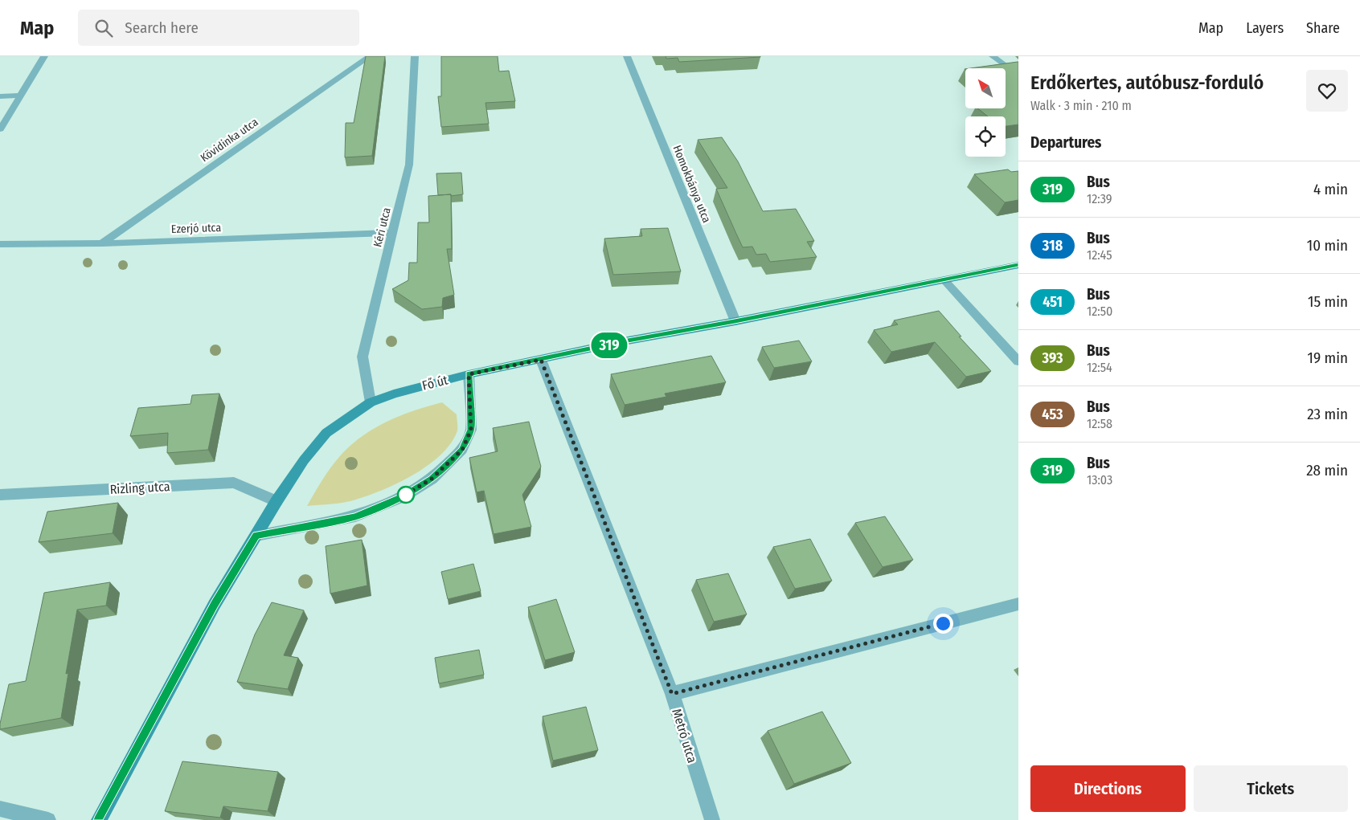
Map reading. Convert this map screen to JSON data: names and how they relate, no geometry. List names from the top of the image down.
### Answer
{
  "streets": {
    "main road": ["Fő út"],
    "street": [
      "Kövidinka utca",
      "Homokbánya utca",
      "Kéri utca",
      "Ezerjó utca",
      "Rizling utca",
      "Metró utca"
    ]
  },
  "crossings": [
    ["Kövidinka utca", "Ezerjó utca"],
    ["Homokbánya utca", "Fő út"],
    ["Kéri utca", "Ezerjó utca"],
    ["Kéri utca", "Fő út"],
    ["Fő út", "Rizling utca"],
    ["Fő út", "Metró utca"]
  ],
  "lines": ["bus line 319"],
  "north": "top left",
  "page": {
    "header": "Map",
    "search": "Search here",
    "nav": ["Map", "Layers", "Share"],
    "on_map": "319",
    "heading": [
      ["Erdőkertes, autóbusz-forduló", "Walk · 3 min · 210 m"],
      "Departures"
    ],
    "list": [
      {
        "mark": "319",
        "name": "Bus",
        "note": "12:39",
        "value": "4 min"
      },
      {
        "mark": "318",
        "name": "Bus",
        "note": "12:45",
        "value": "10 min"
      },
      {
        "mark": "451",
        "name": "Bus",
        "note": "12:50",
        "value": "15 min"
      },
      {
        "mark": "393",
        "name": "Bus",
        "note": "12:54",
        "value": "19 min"
      },
      {
        "mark": "453",
        "name": "Bus",
        "note": "12:58",
        "value": "23 min"
      },
      {
        "mark": "319",
        "name": "Bus",
        "note": "13:03",
        "value": "28 min"
      }
    ],
    "buttons": ["Directions", "Tickets"]
  }
}
